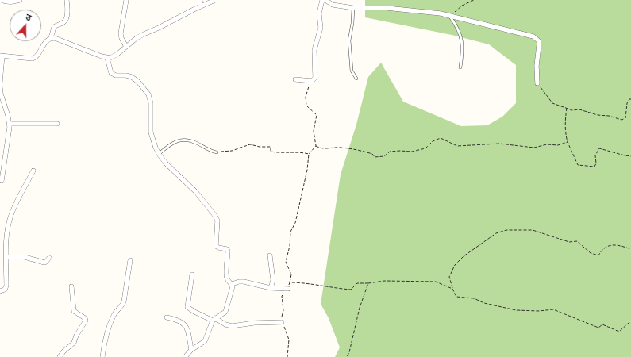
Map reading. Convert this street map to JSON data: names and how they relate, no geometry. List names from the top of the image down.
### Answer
{
  "north": "top"
}
